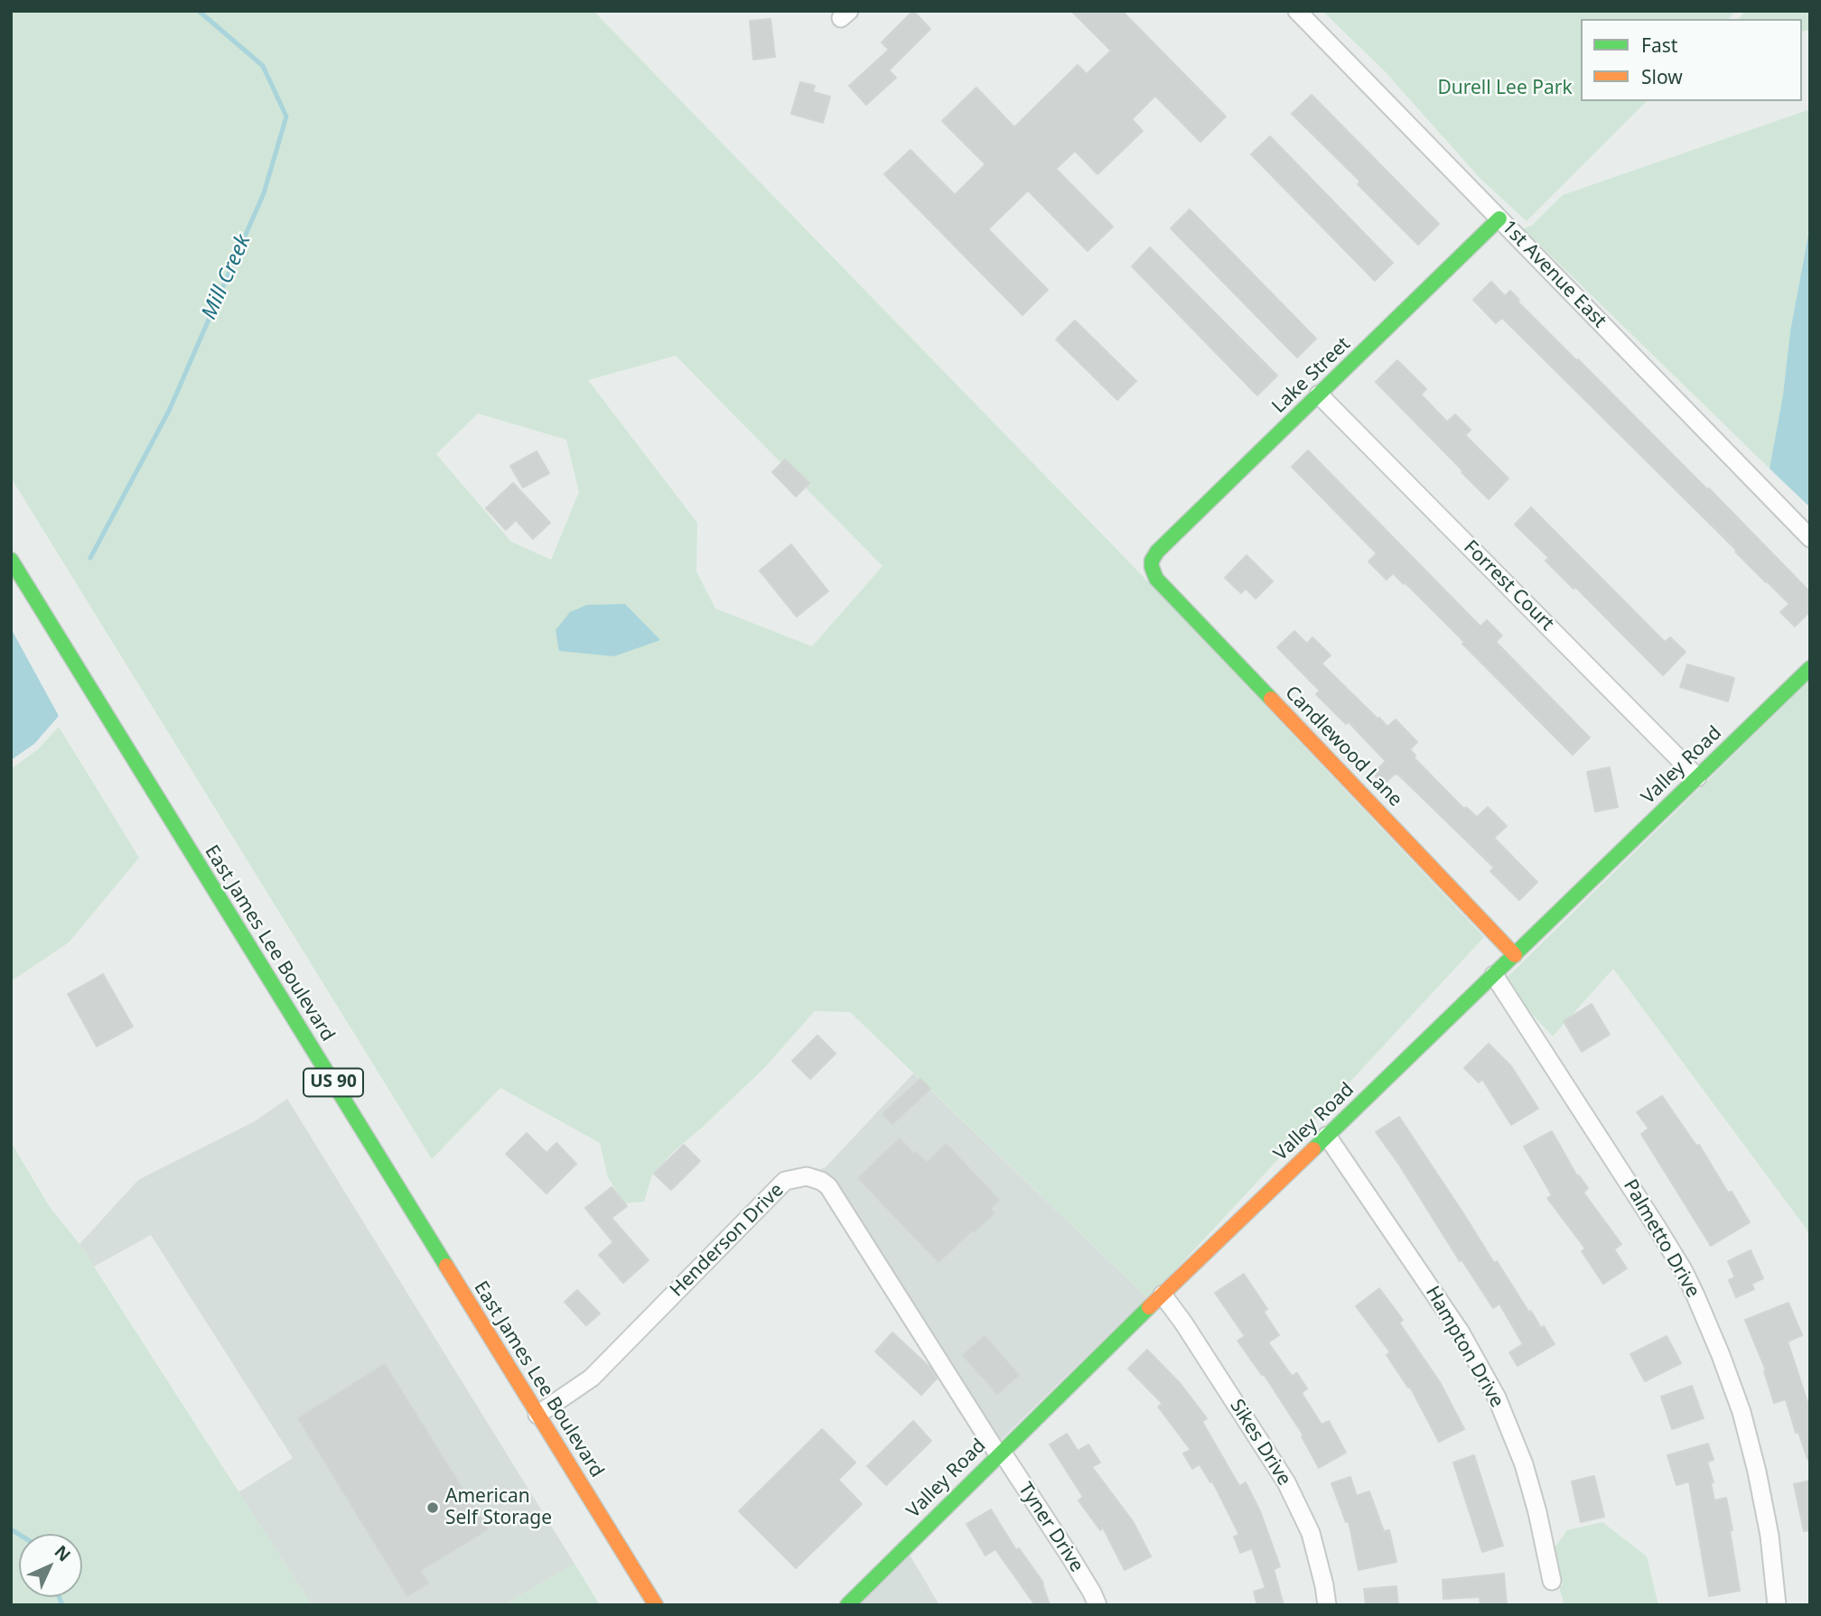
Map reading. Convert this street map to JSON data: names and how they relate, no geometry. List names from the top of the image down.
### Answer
{
  "streets": {
    "street": [
      "1st Avenue East",
      "Lake Street",
      "Forrest Court",
      "Candlewood Lane",
      "Valley Road",
      "East James Lee Boulevard",
      "US 90",
      "Palmetto Drive",
      "Henderson Drive",
      "Hampton Drive",
      "Sikes Drive",
      "Tyner Drive"
    ]
  },
  "crossings": [
    ["1st Avenue East", "Lake Street"],
    ["Lake Street", "Forrest Court"],
    ["Lake Street", "Candlewood Lane"],
    ["Forrest Court", "Valley Road"],
    ["Candlewood Lane", "Valley Road"],
    ["Valley Road", "Palmetto Drive"],
    ["Valley Road", "Henderson Drive"],
    ["Valley Road", "Hampton Drive"],
    ["Valley Road", "Sikes Drive"],
    ["Valley Road", "Tyner Drive"],
    ["East James Lee Boulevard", "Henderson Drive"],
    ["Henderson Drive", "Tyner Drive"]
  ],
  "water": ["Mill Creek"],
  "parks": ["Durell Lee Park"],
  "places": ["American Self Storage"],
  "legend": ["Fast", "Slow"],
  "north": "top right"
}
